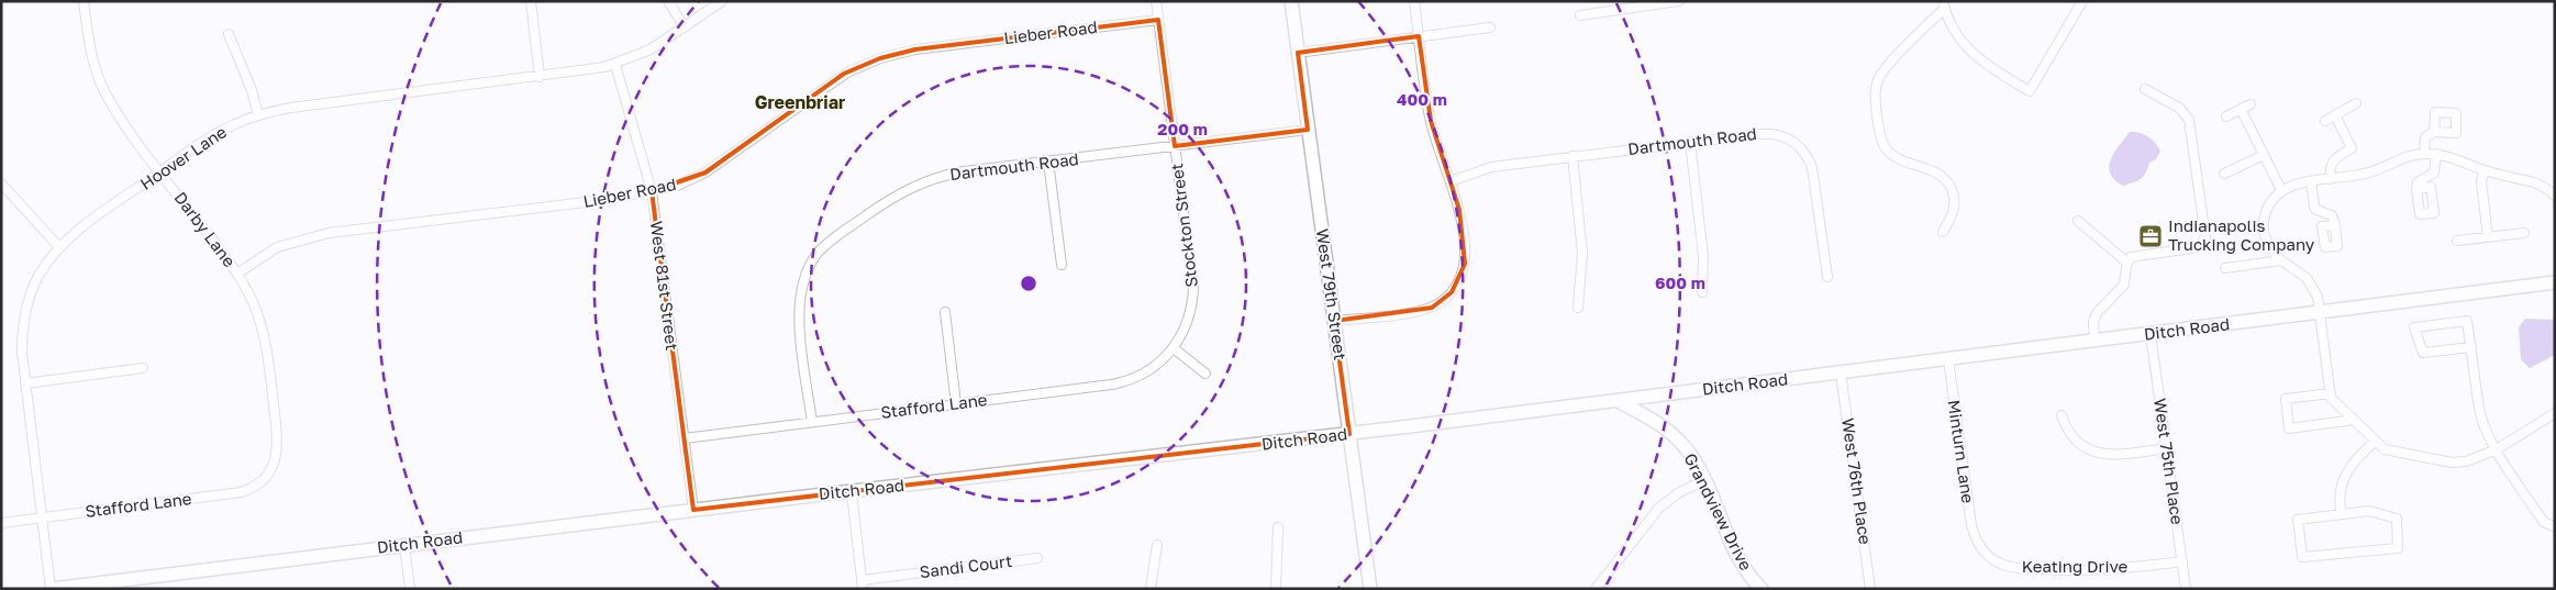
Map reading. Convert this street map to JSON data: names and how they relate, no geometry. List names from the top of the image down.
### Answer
{
  "streets": {
    "main road": ["West 79th Street", "Ditch Road", "Grandview Drive"],
    "street": [
      "Lieber Road",
      "Dartmouth Road",
      "Hoover Lane",
      "Stockton Street",
      "Darby Lane",
      "West 81st Street",
      "Stafford Lane",
      "Minturn Lane",
      "West 75th Place",
      "West 76th Place",
      "Sandi Court",
      "Keating Drive"
    ]
  },
  "crossings": [
    ["Lieber Road", "Stockton Street"],
    ["Lieber Road", "Darby Lane"],
    ["Lieber Road", "West 81st Street"],
    ["Dartmouth Road", "Stockton Street"],
    ["Dartmouth Road", "West 79th Street"],
    ["Dartmouth Road", "Stafford Lane"],
    ["Hoover Lane", "Darby Lane"],
    ["Hoover Lane", "West 81st Street"],
    ["Hoover Lane", "Ditch Road"],
    ["Hoover Lane", "Stafford Lane"],
    ["Stockton Street", "Stafford Lane"],
    ["Darby Lane", "Stafford Lane"],
    ["West 81st Street", "Ditch Road"],
    ["West 81st Street", "Stafford Lane"],
    ["West 79th Street", "Ditch Road"],
    ["Ditch Road", "Minturn Lane"],
    ["Ditch Road", "West 75th Place"],
    ["Ditch Road", "West 76th Place"],
    ["Ditch Road", "Grandview Drive"],
    ["Minturn Lane", "Keating Drive"],
    ["West 75th Place", "Keating Drive"]
  ],
  "districts": ["Greenbriar"],
  "places": {
    "office": ["Indianapolis Trucking Company"]
  },
  "rings": ["400 m", "200 m", "600 m"]
}
